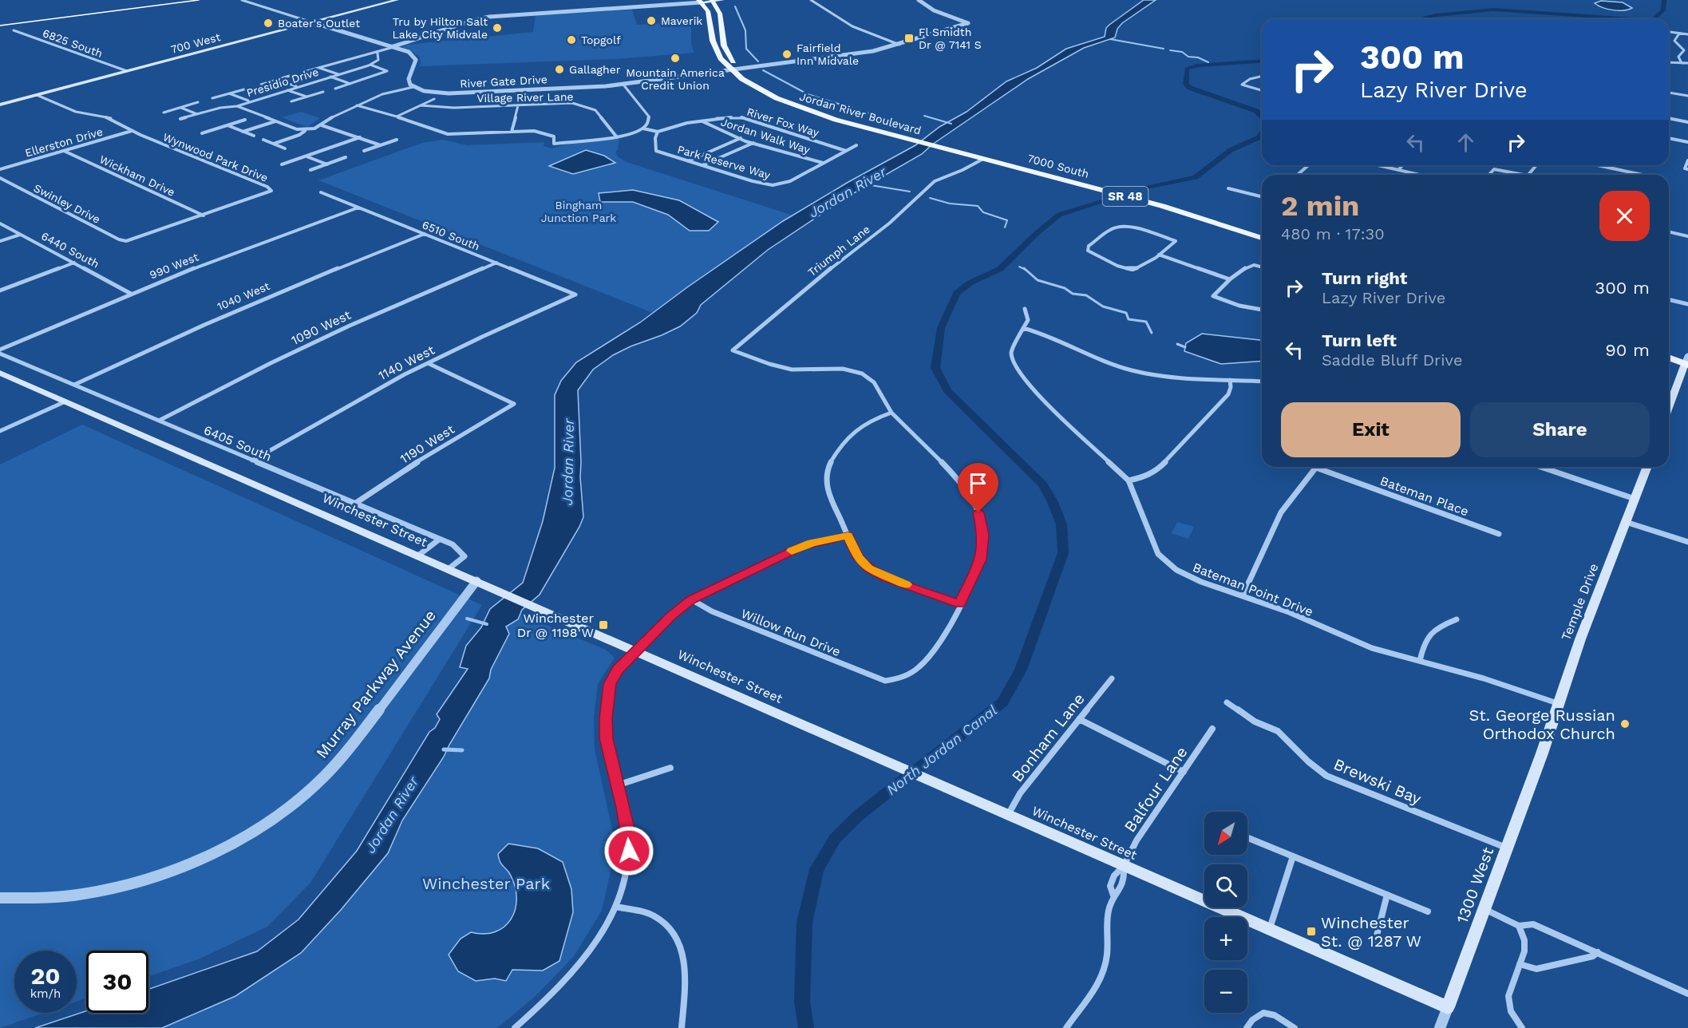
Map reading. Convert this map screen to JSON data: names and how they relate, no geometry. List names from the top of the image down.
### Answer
{
  "streets": {
    "main road": [
      "700 West",
      "Jordan River Boulevard",
      "7000 South",
      "SR 48",
      "Winchester Street",
      "Temple Drive",
      "1300 West"
    ],
    "street": [
      "6825 South",
      "River Gate Drive",
      "Presidio Drive",
      "Village River Lane",
      "River Fox Way",
      "Jordan Walk Way",
      "Ellerston Drive",
      "Wynwood Park Drive",
      "Park Reserve Way",
      "Wickham Drive",
      "Swinley Drive",
      "6510 South",
      "6440 South",
      "Triumph Lane",
      "990 West",
      "1040 West",
      "1090 West",
      "1140 West",
      "6405 South",
      "1190 West",
      "Bateman Place",
      "Bateman Point Drive",
      "Willow Run Drive",
      "Murray Parkway Avenue",
      "Bonham Lane",
      "Brewski Bay",
      "Balfour Lane"
    ]
  },
  "crossings": [
    ["6825 South", "700 West"],
    ["700 West", "Wynwood Park Drive"],
    ["River Gate Drive", "Jordan River Boulevard"],
    ["Jordan River Boulevard", "7000 South"],
    ["River Fox Way", "Jordan Walk Way"],
    ["River Fox Way", "Park Reserve Way"],
    ["Jordan Walk Way", "Park Reserve Way"],
    ["Ellerston Drive", "Wynwood Park Drive"],
    ["Ellerston Drive", "Wickham Drive"],
    ["Wynwood Park Drive", "Wickham Drive"],
    ["Wynwood Park Drive", "Swinley Drive"],
    ["7000 South", "Triumph Lane"],
    ["6510 South", "990 West"],
    ["6510 South", "1040 West"],
    ["6510 South", "1090 West"],
    ["6510 South", "1140 West"],
    ["6440 South", "990 West"],
    ["Triumph Lane", "Willow Run Drive"],
    ["990 West", "6405 South"],
    ["1040 West", "6405 South"],
    ["1090 West", "6405 South"],
    ["1140 West", "6405 South"],
    ["1140 West", "1190 West"],
    ["6405 South", "1190 West"],
    ["6405 South", "Winchester Street"],
    ["Winchester Street", "Murray Parkway Avenue"],
    ["Winchester Street", "Bonham Lane"],
    ["Winchester Street", "Balfour Lane"],
    ["Winchester Street", "1300 West"],
    ["Bateman Point Drive", "Temple Drive"],
    ["Temple Drive", "1300 West"],
    ["Brewski Bay", "1300 West"]
  ],
  "water": ["Jordan River", "North Jordan Canal"],
  "parks": ["Bingham Junction Park", "Winchester Park"],
  "places": {
    "other": [
      "Maverik",
      "Boater's Outlet",
      "Tru by Hilton Salt Lake City Midvale",
      "Topgolf",
      "Fairfield Inn Midvale",
      "Mountain America Credit Union",
      "Gallagher",
      "St. George Russian Orthodox Church"
    ],
    "transit": ["Fl Smidth Dr @ 7141 S", "Winchester Dr @ 1198 W", "Winchester St. @ 1287 W"]
  },
  "north": "bottom left",
  "page": {
    "turn": ["300 m", "Lazy River Drive"],
    "heading": ["2 min", "480 m · 17:30"],
    "list": [
      {
        "name": "Turn right",
        "note": "Lazy River Drive",
        "value": "300 m"
      },
      {
        "name": "Turn left",
        "note": "Saddle Bluff Drive",
        "value": "90 m"
      }
    ],
    "buttons": ["Exit", "Share"],
    "map_buttons": ["+", "−"],
    "speed": "20 km/h",
    "limit": "30"
  }
}
